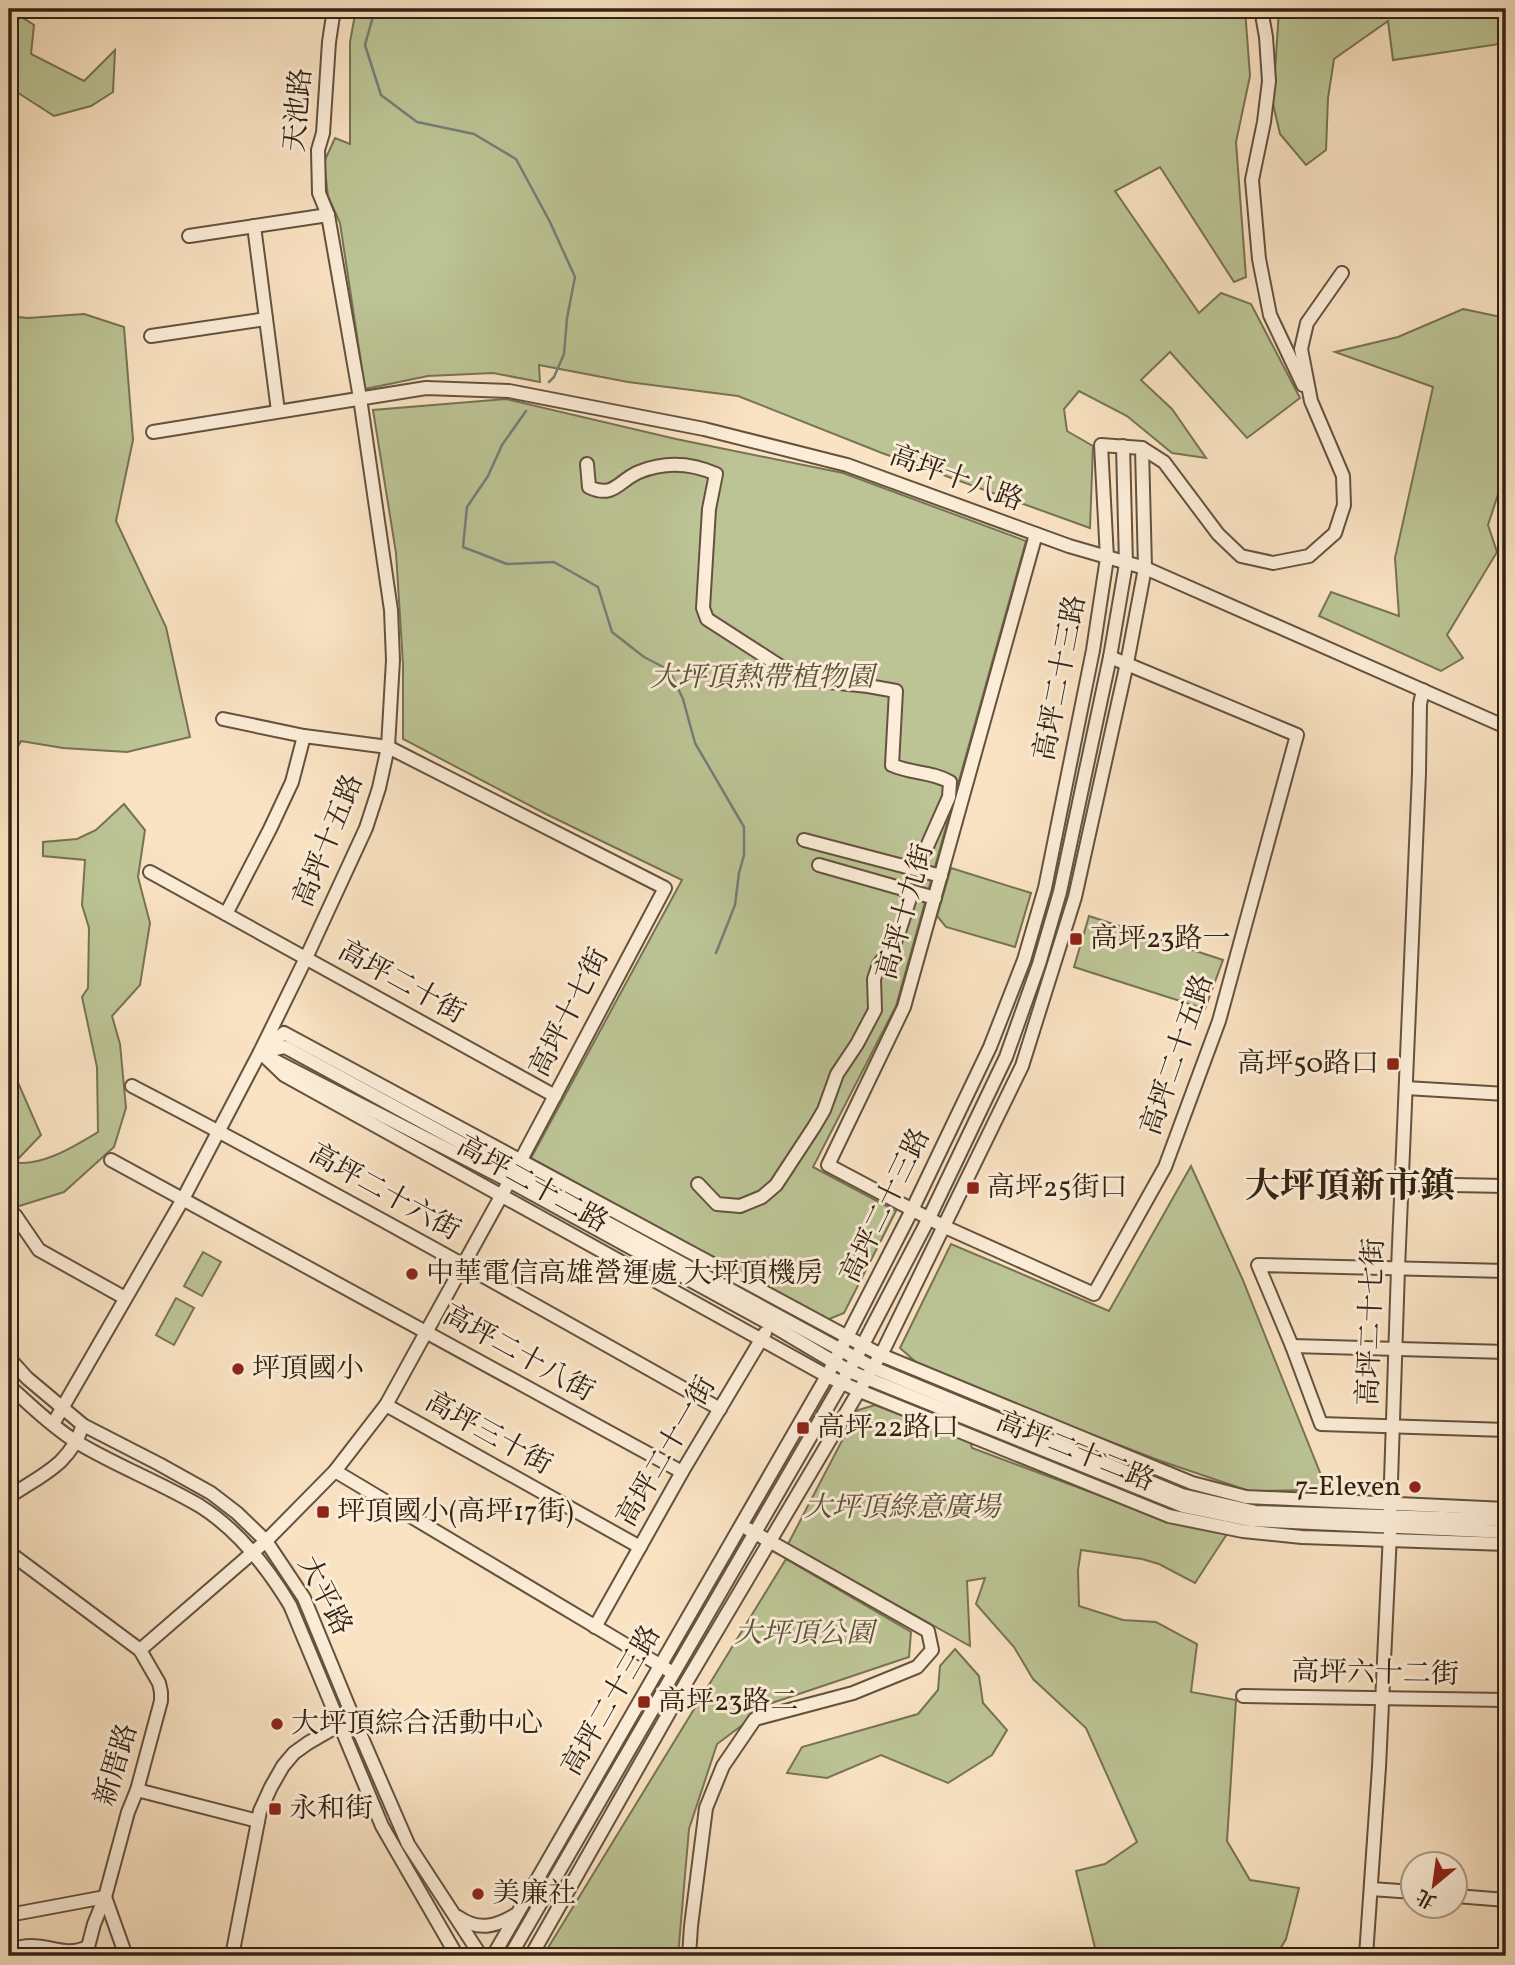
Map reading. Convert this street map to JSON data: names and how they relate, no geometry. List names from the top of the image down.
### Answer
{
  "streets": {
    "street": [
      "天池路",
      "高坪十八路",
      "高坪二十三路",
      "高坪十五路",
      "高坪十九街",
      "高坪二十街",
      "高坪十七街",
      "高坪二十五路",
      "高坪二十二路",
      "高坪二十六街",
      "高坪二十七街",
      "高坪二十八街",
      "高坪三十街",
      "高坪二十一街",
      "大平路",
      "高坪六十二街",
      "新厝路"
    ]
  },
  "crossings": [
    ["天池路", "高坪十五路"],
    ["高坪十八路", "高坪二十三路"],
    ["高坪十八路", "高坪十五路"],
    ["高坪十八路", "高坪十九街"],
    ["高坪十八路", "高坪二十七街"],
    ["高坪二十三路", "高坪十九街"],
    ["高坪二十三路", "高坪二十五路"],
    ["高坪二十三路", "高坪二十二路"],
    ["高坪十五路", "高坪二十街"],
    ["高坪十五路", "高坪十七街"],
    ["高坪十五路", "高坪二十二路"],
    ["高坪十五路", "高坪二十六街"],
    ["高坪十五路", "高坪二十八街"],
    ["高坪十五路", "大平路"],
    ["高坪十九街", "高坪二十五路"],
    ["高坪二十街", "高坪十七街"],
    ["高坪十七街", "高坪二十二路"],
    ["高坪十七街", "高坪二十六街"],
    ["高坪十七街", "高坪二十八街"],
    ["高坪十七街", "高坪三十街"],
    ["高坪十七街", "大平路"],
    ["高坪二十二路", "高坪二十七街"],
    ["高坪二十二路", "高坪二十一街"],
    ["高坪二十六街", "高坪二十一街"],
    ["高坪二十七街", "高坪六十二街"],
    ["高坪二十八街", "高坪二十一街"],
    ["高坪三十街", "高坪二十一街"]
  ],
  "districts": ["大坪頂新市鎮"],
  "parks": ["大坪頂熱帶植物園", "大坪頂綠意廣場", "大坪頂公園"],
  "places": {
    "transit": [
      "高坪23路一",
      "高坪50路口",
      "高坪25街口",
      "高坪22路口",
      "坪頂國小(高坪17街)",
      "高坪23路二",
      "永和街"
    ],
    "other": [
      "中華電信高雄營運處 大坪頂機房",
      "坪頂國小",
      "7-Eleven",
      "大坪頂綜合活動中心",
      "美廉社"
    ]
  },
  "north": "bottom left"
}
